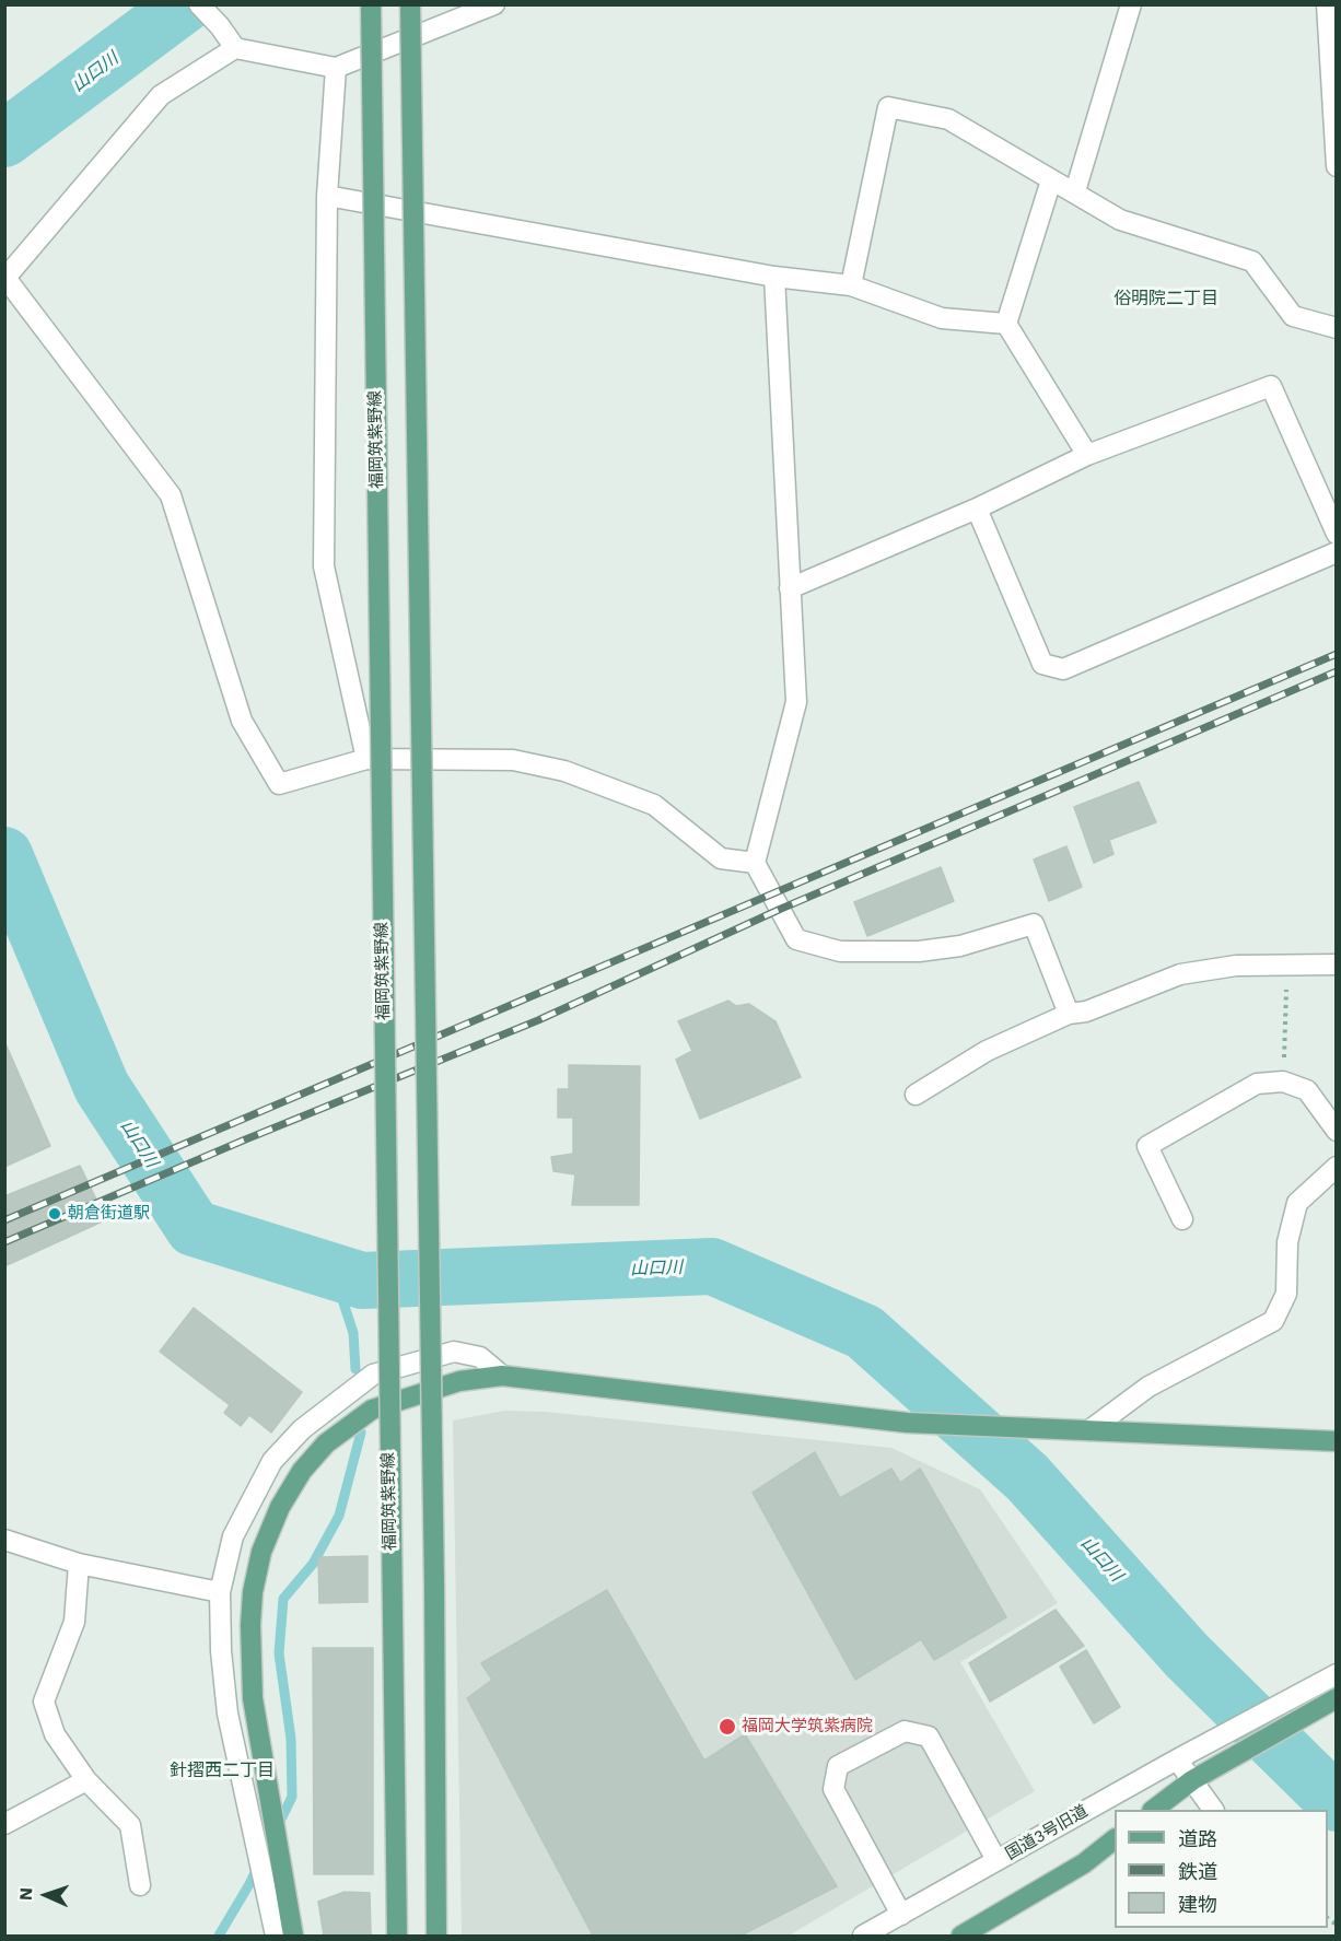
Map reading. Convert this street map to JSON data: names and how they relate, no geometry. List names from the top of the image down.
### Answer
{
  "streets": {
    "main road": ["福岡筑紫野線"],
    "street": ["国道3号旧道"]
  },
  "districts": ["俗明院二丁目", "針摺西二丁目"],
  "water": ["山口川"],
  "places": ["朝倉街道駅", "福岡大学筑紫病院"],
  "legend": ["道路", "鉄道", "建物"],
  "north": "left"
}
